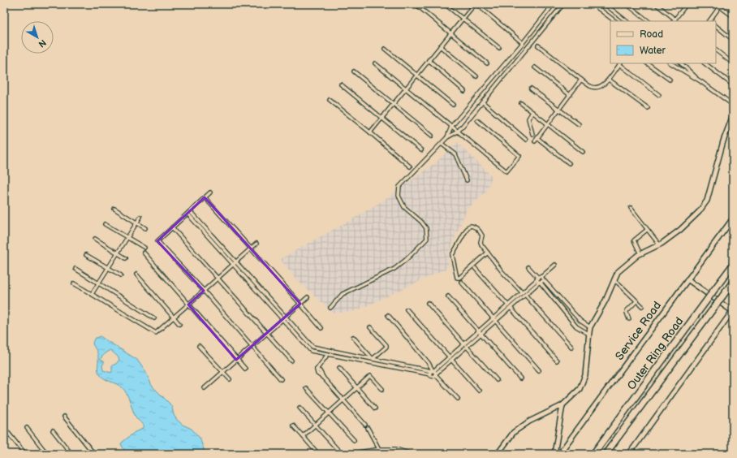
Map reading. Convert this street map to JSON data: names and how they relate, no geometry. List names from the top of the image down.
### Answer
{
  "streets": {
    "highway": ["Outer Ring Road"],
    "main road": ["Service Road"]
  },
  "legend": ["Road", "Water"],
  "north": "bottom right"
}
